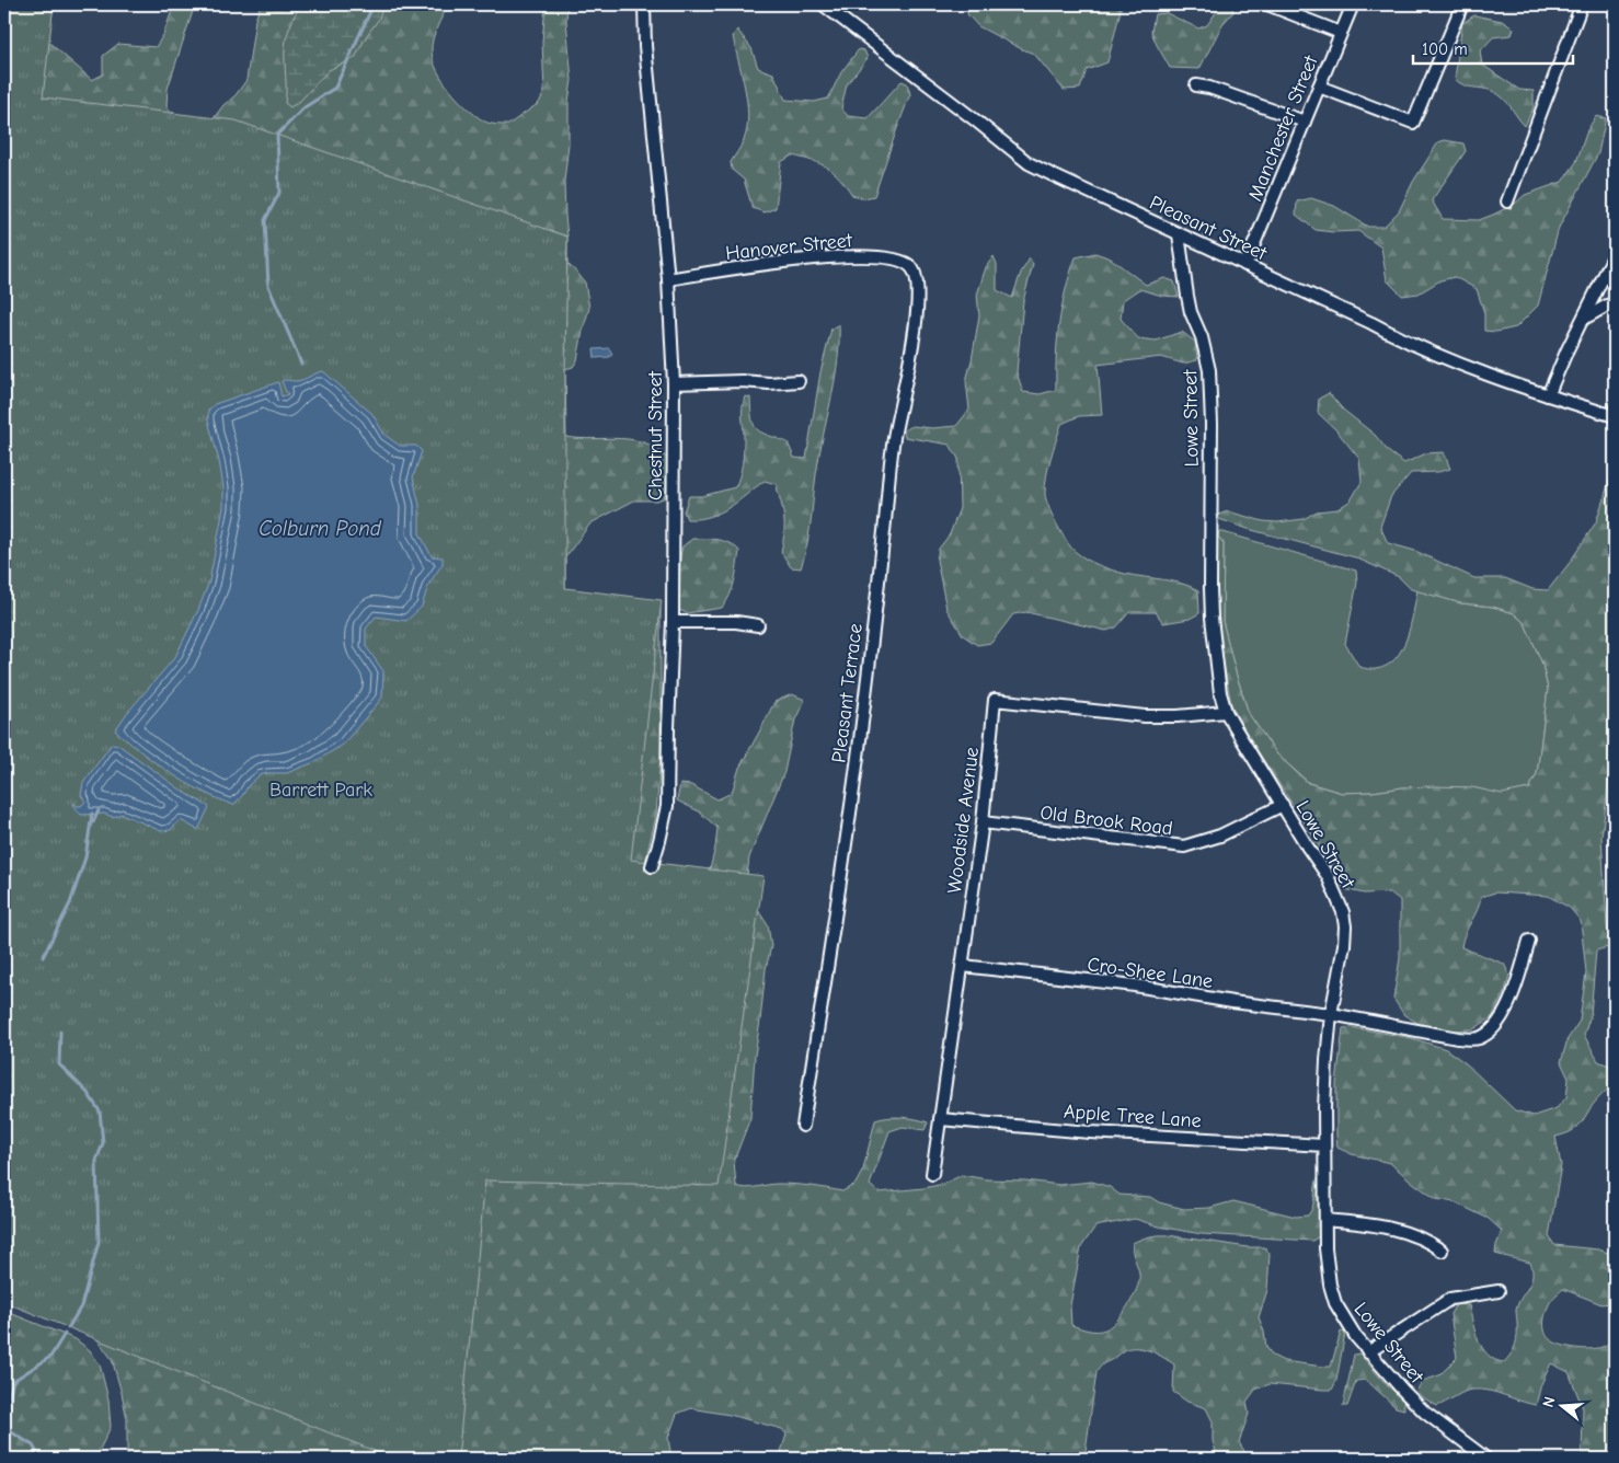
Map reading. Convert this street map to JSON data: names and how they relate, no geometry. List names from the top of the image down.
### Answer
{
  "streets": {
    "street": [
      "Manchester Street",
      "Pleasant Street",
      "Hanover Street",
      "Lowe Street",
      "Chestnut Street",
      "Pleasant Terrace",
      "Woodside Avenue",
      "Old Brook Road",
      "Cro-Shee Lane",
      "Apple Tree Lane"
    ]
  },
  "crossings": [
    ["Manchester Street", "Pleasant Street"],
    ["Pleasant Street", "Lowe Street"],
    ["Hanover Street", "Chestnut Street"],
    ["Hanover Street", "Pleasant Terrace"],
    ["Lowe Street", "Woodside Avenue"],
    ["Lowe Street", "Old Brook Road"],
    ["Lowe Street", "Cro-Shee Lane"],
    ["Lowe Street", "Apple Tree Lane"],
    ["Woodside Avenue", "Old Brook Road"],
    ["Woodside Avenue", "Cro-Shee Lane"],
    ["Woodside Avenue", "Apple Tree Lane"]
  ],
  "water": ["Colburn Pond"],
  "parks": ["Barrett Park"],
  "scale_bar": "100 m",
  "north": "left"
}
